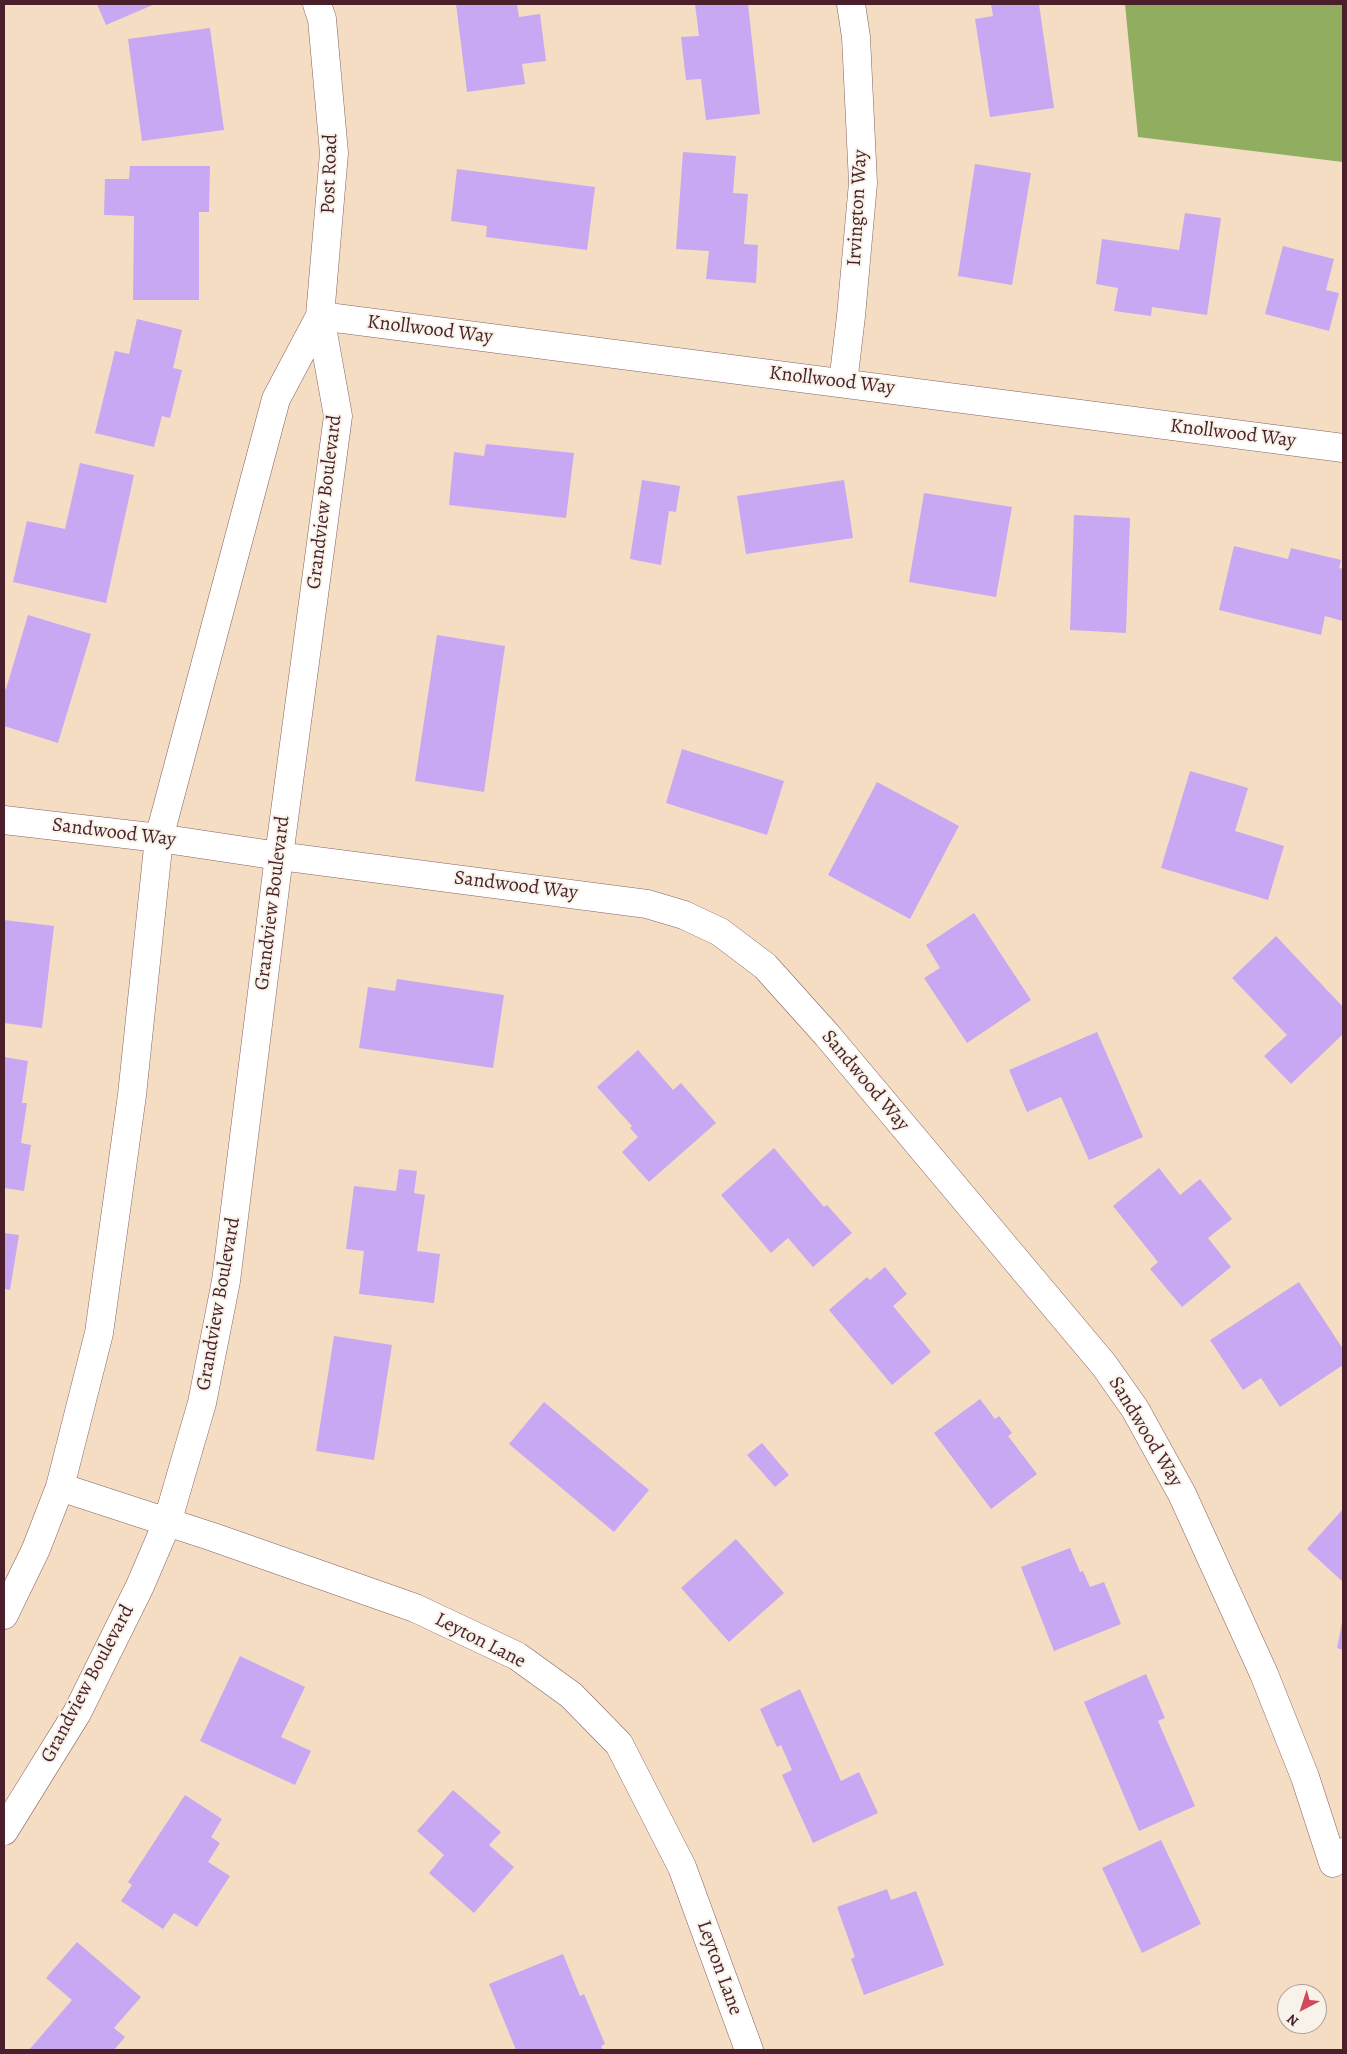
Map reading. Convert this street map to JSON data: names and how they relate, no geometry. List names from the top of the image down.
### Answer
{
  "streets": {
    "street": [
      "Post Road",
      "Irvington Way",
      "Knollwood Way",
      "Grandview Boulevard",
      "Sandwood Way",
      "Leyton Lane"
    ]
  },
  "crossings": [
    ["Post Road", "Knollwood Way"],
    ["Post Road", "Grandview Boulevard"],
    ["Irvington Way", "Knollwood Way"],
    ["Knollwood Way", "Grandview Boulevard"],
    ["Grandview Boulevard", "Sandwood Way"],
    ["Grandview Boulevard", "Leyton Lane"]
  ],
  "north": "bottom left"
}
